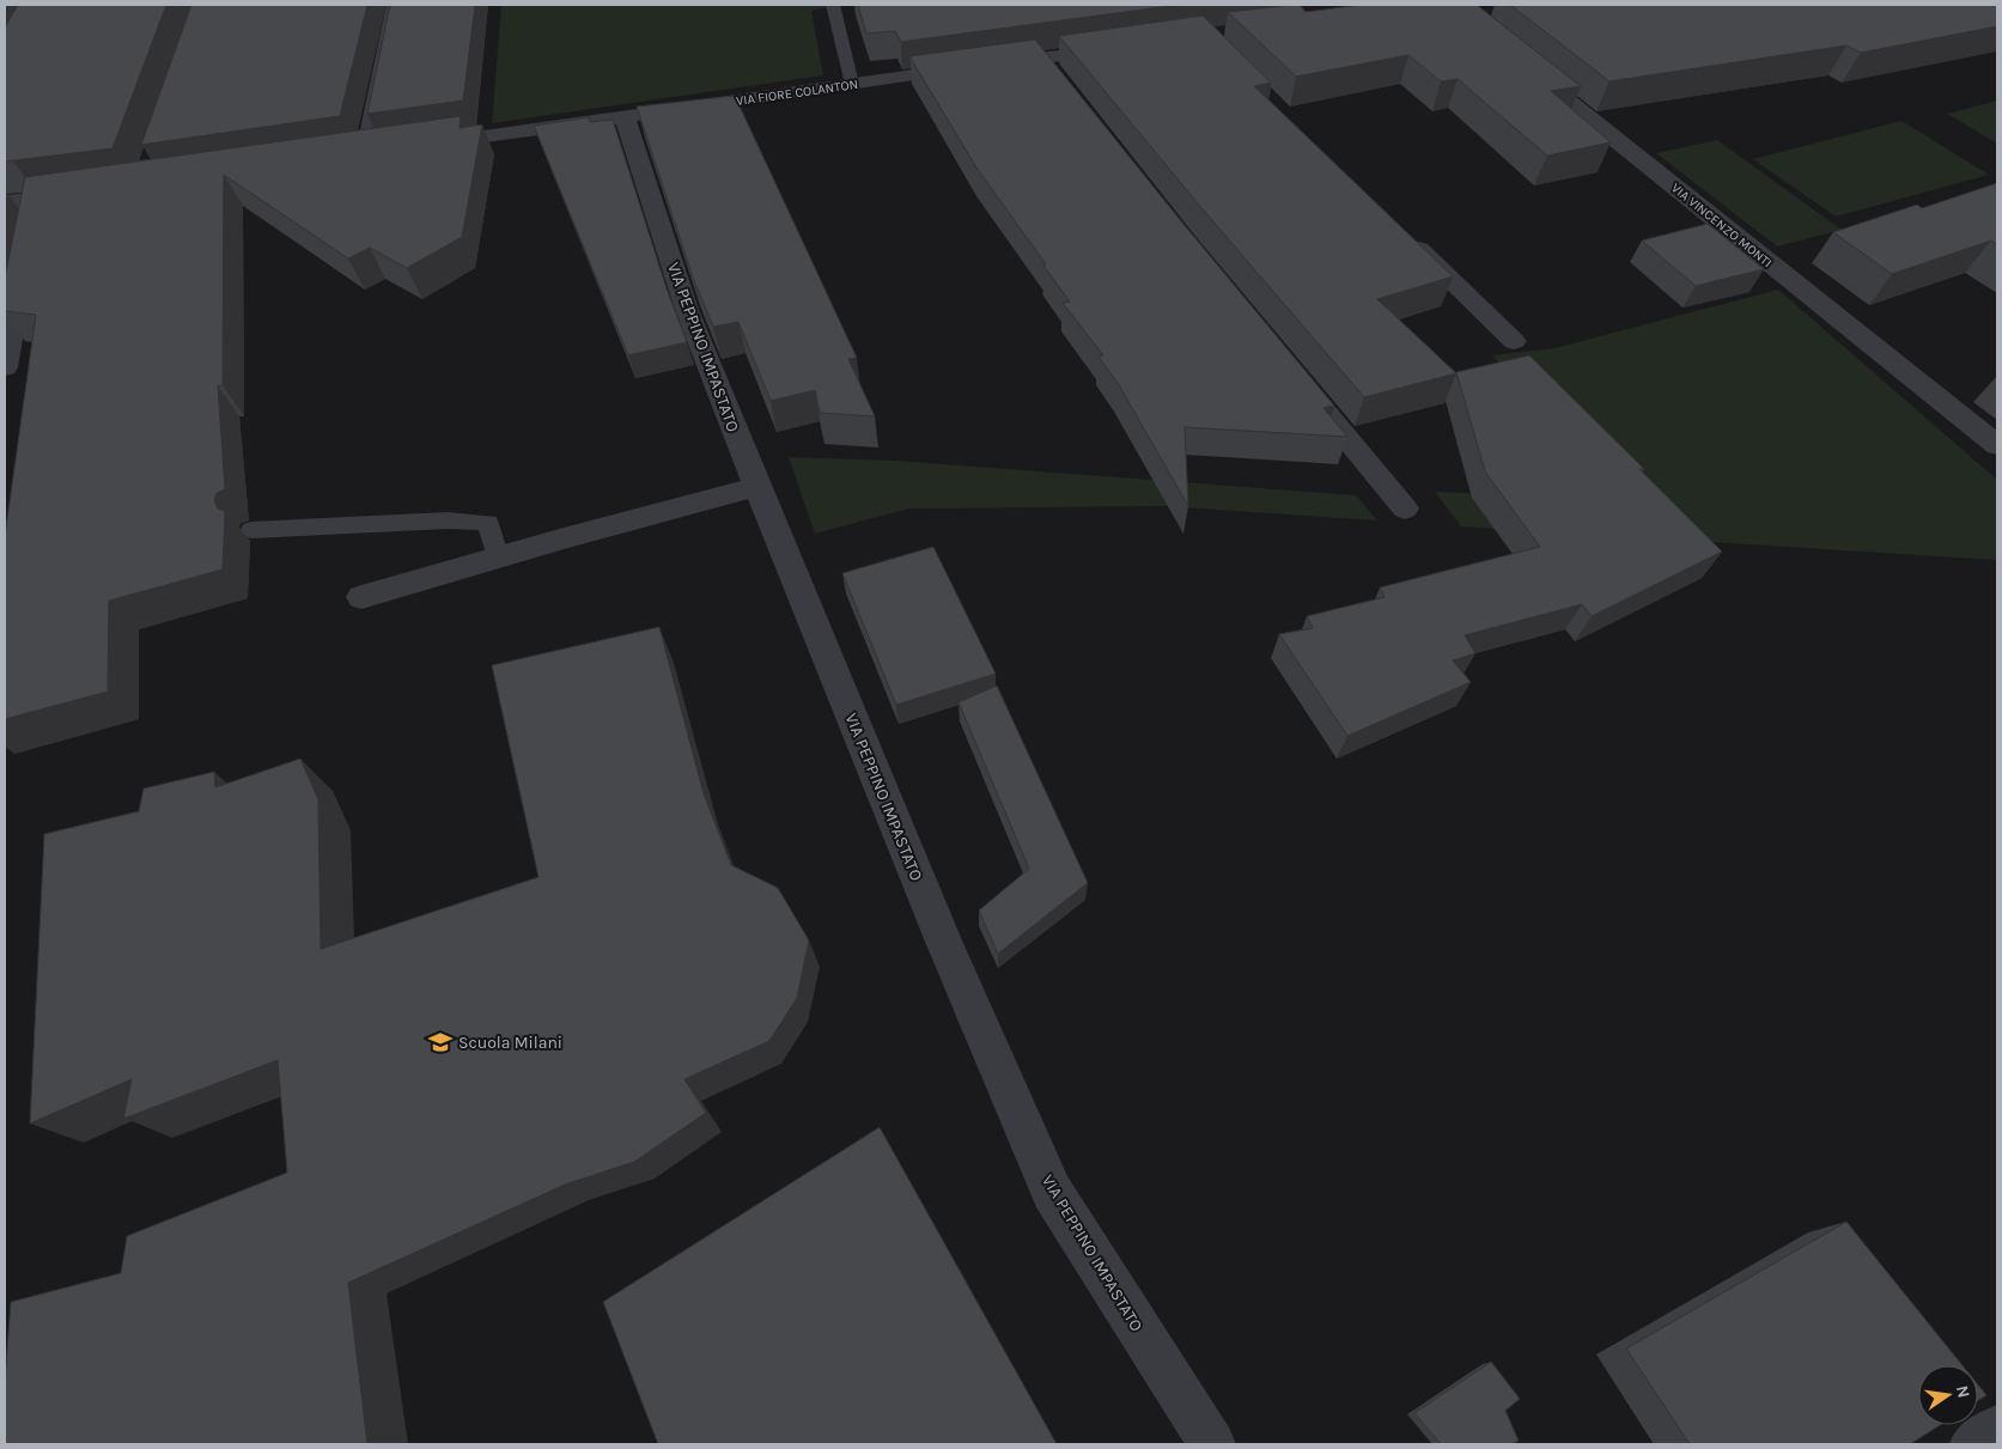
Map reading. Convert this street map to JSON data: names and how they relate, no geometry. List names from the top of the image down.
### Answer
{
  "streets": {
    "street": ["VIA FIORE COLANTON", "VIA VINCENZO MONTI", "VIA PEPPINO IMPASTATO"]
  },
  "crossings": [
    ["VIA FIORE COLANTON", "VIA PEPPINO IMPASTATO"]
  ],
  "places": {
    "school or university": ["Scuola Milani"]
  },
  "north": "right"
}
